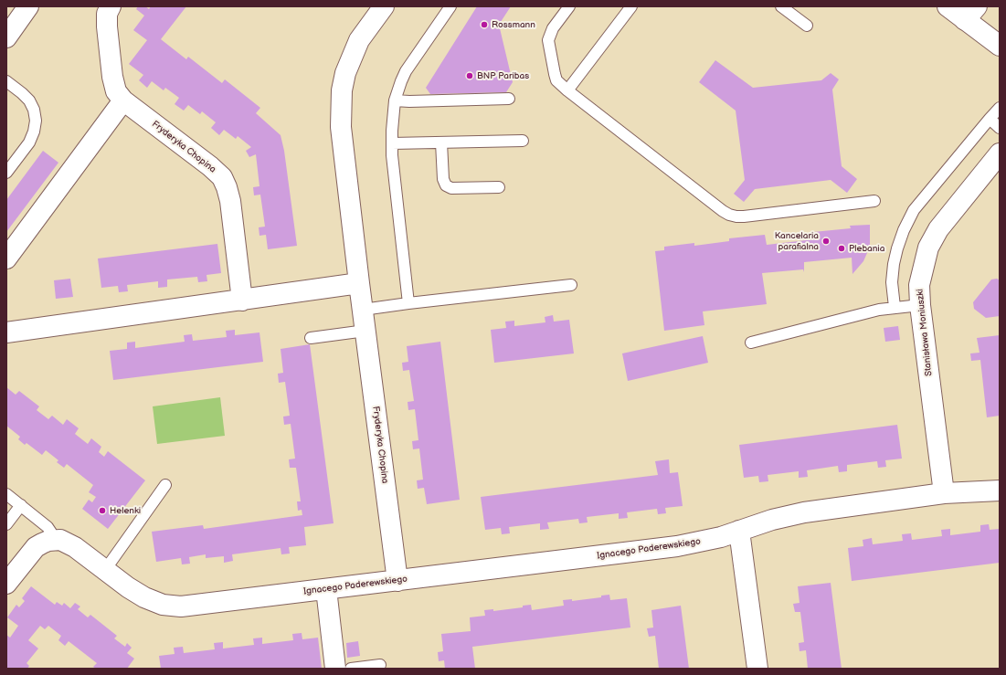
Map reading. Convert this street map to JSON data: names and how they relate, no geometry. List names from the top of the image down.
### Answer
{
  "streets": {
    "street": ["Fryderyka Chopina", "Stanisława Moniuszki", "Ignacego Paderewskiego"]
  },
  "crossings": [
    ["Fryderyka Chopina", "Ignacego Paderewskiego"],
    ["Stanisława Moniuszki", "Ignacego Paderewskiego"]
  ],
  "places": [
    "Rossmann",
    "BNP Paribas",
    "Kancelaria parafialna",
    "Plebania",
    "Helenki"
  ]
}
